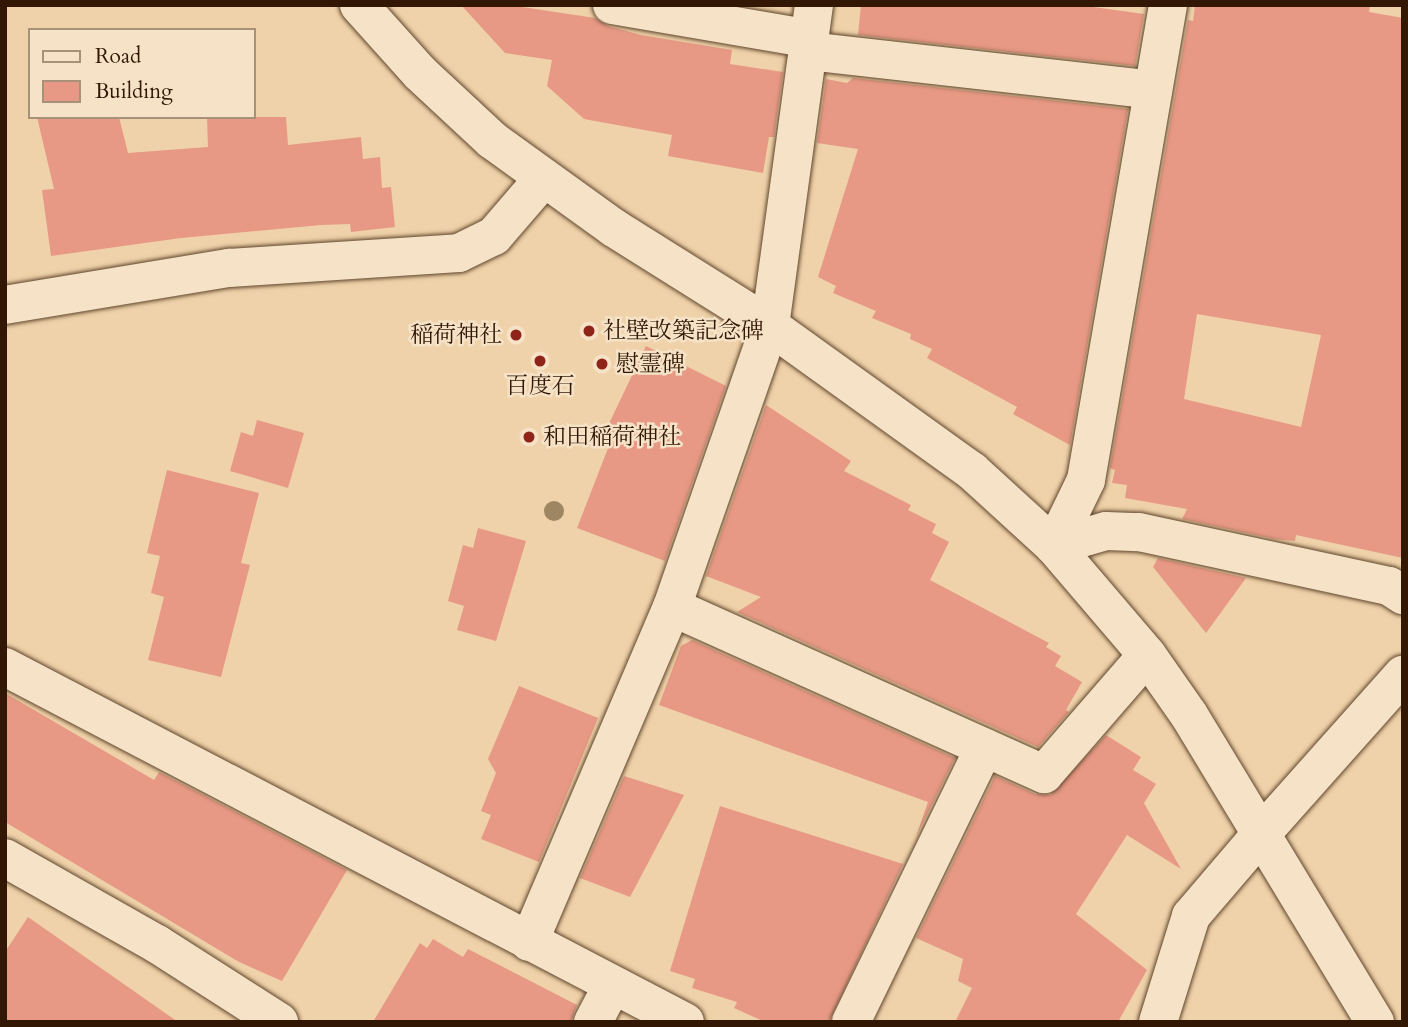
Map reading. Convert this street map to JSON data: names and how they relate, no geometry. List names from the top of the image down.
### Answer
{
  "places": [
    "社壁改築記念碑",
    "稲荷神社",
    "百度石",
    "慰霊碑",
    "和田稲荷神社"
  ],
  "legend": ["Road", "Building"]
}
